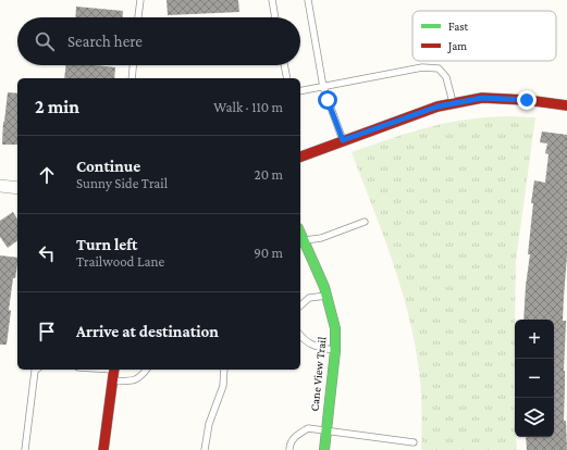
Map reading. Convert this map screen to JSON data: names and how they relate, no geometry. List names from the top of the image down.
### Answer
{
  "streets": {
    "street": ["Cane View Trail"]
  },
  "legend": ["Fast", "Jam"],
  "page": {
    "search": "Search here",
    "heading": ["2 min", "Walk · 110 m"],
    "list": [
      ["Continue", "Sunny Side Trail", "20 m"],
      ["Turn left", "Trailwood Lane", "90 m"],
      "Arrive at destination"
    ],
    "map_buttons": ["+", "−"]
  }
}
